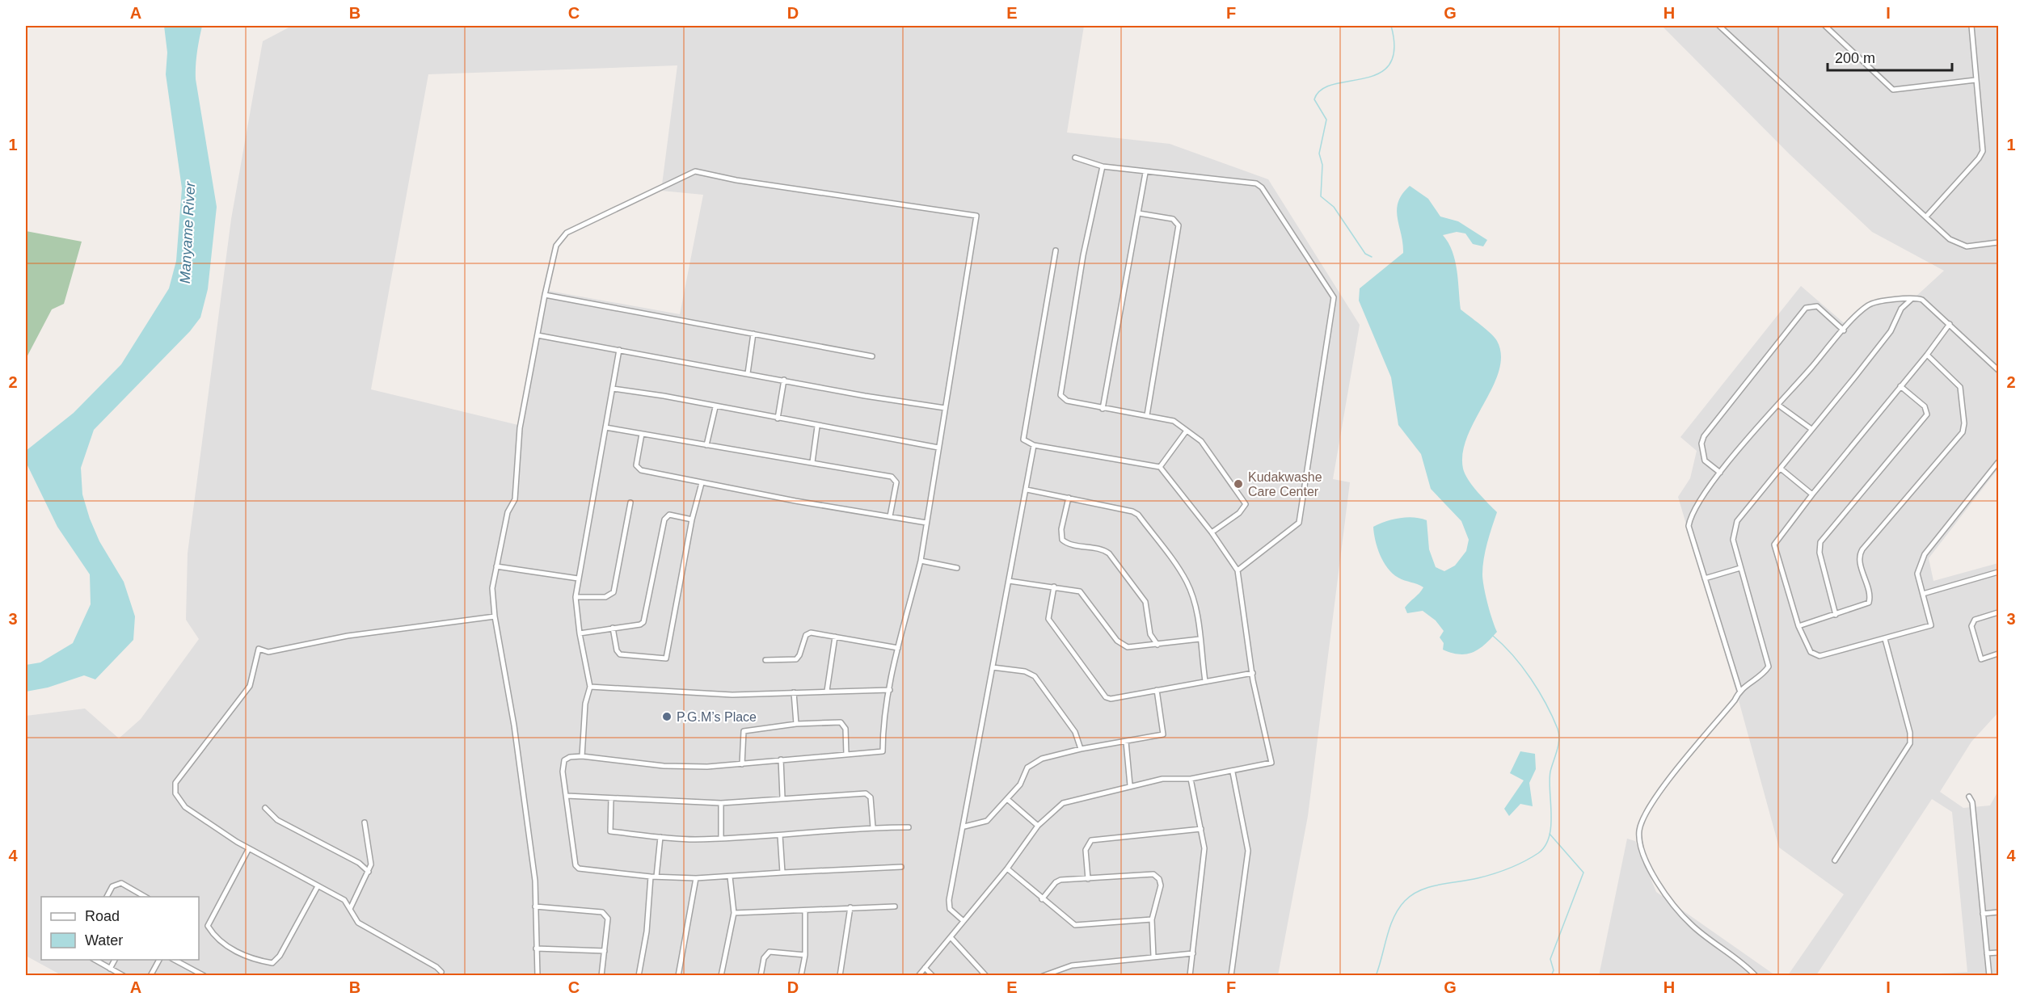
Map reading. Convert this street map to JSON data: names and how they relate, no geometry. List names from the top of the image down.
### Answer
{
  "water": ["Manyame River"],
  "places": ["Kudakwashe Care Center", "P.G.M’s Place"],
  "legend": ["Road", "Water"],
  "scale_bar": "200 m",
  "grid": {
    "columns": [
      "A",
      "B",
      "C",
      "D",
      "E",
      "F",
      "G",
      "H",
      "I"
    ],
    "rows": [
      "1",
      "2",
      "3",
      "4"
    ]
  }
}
